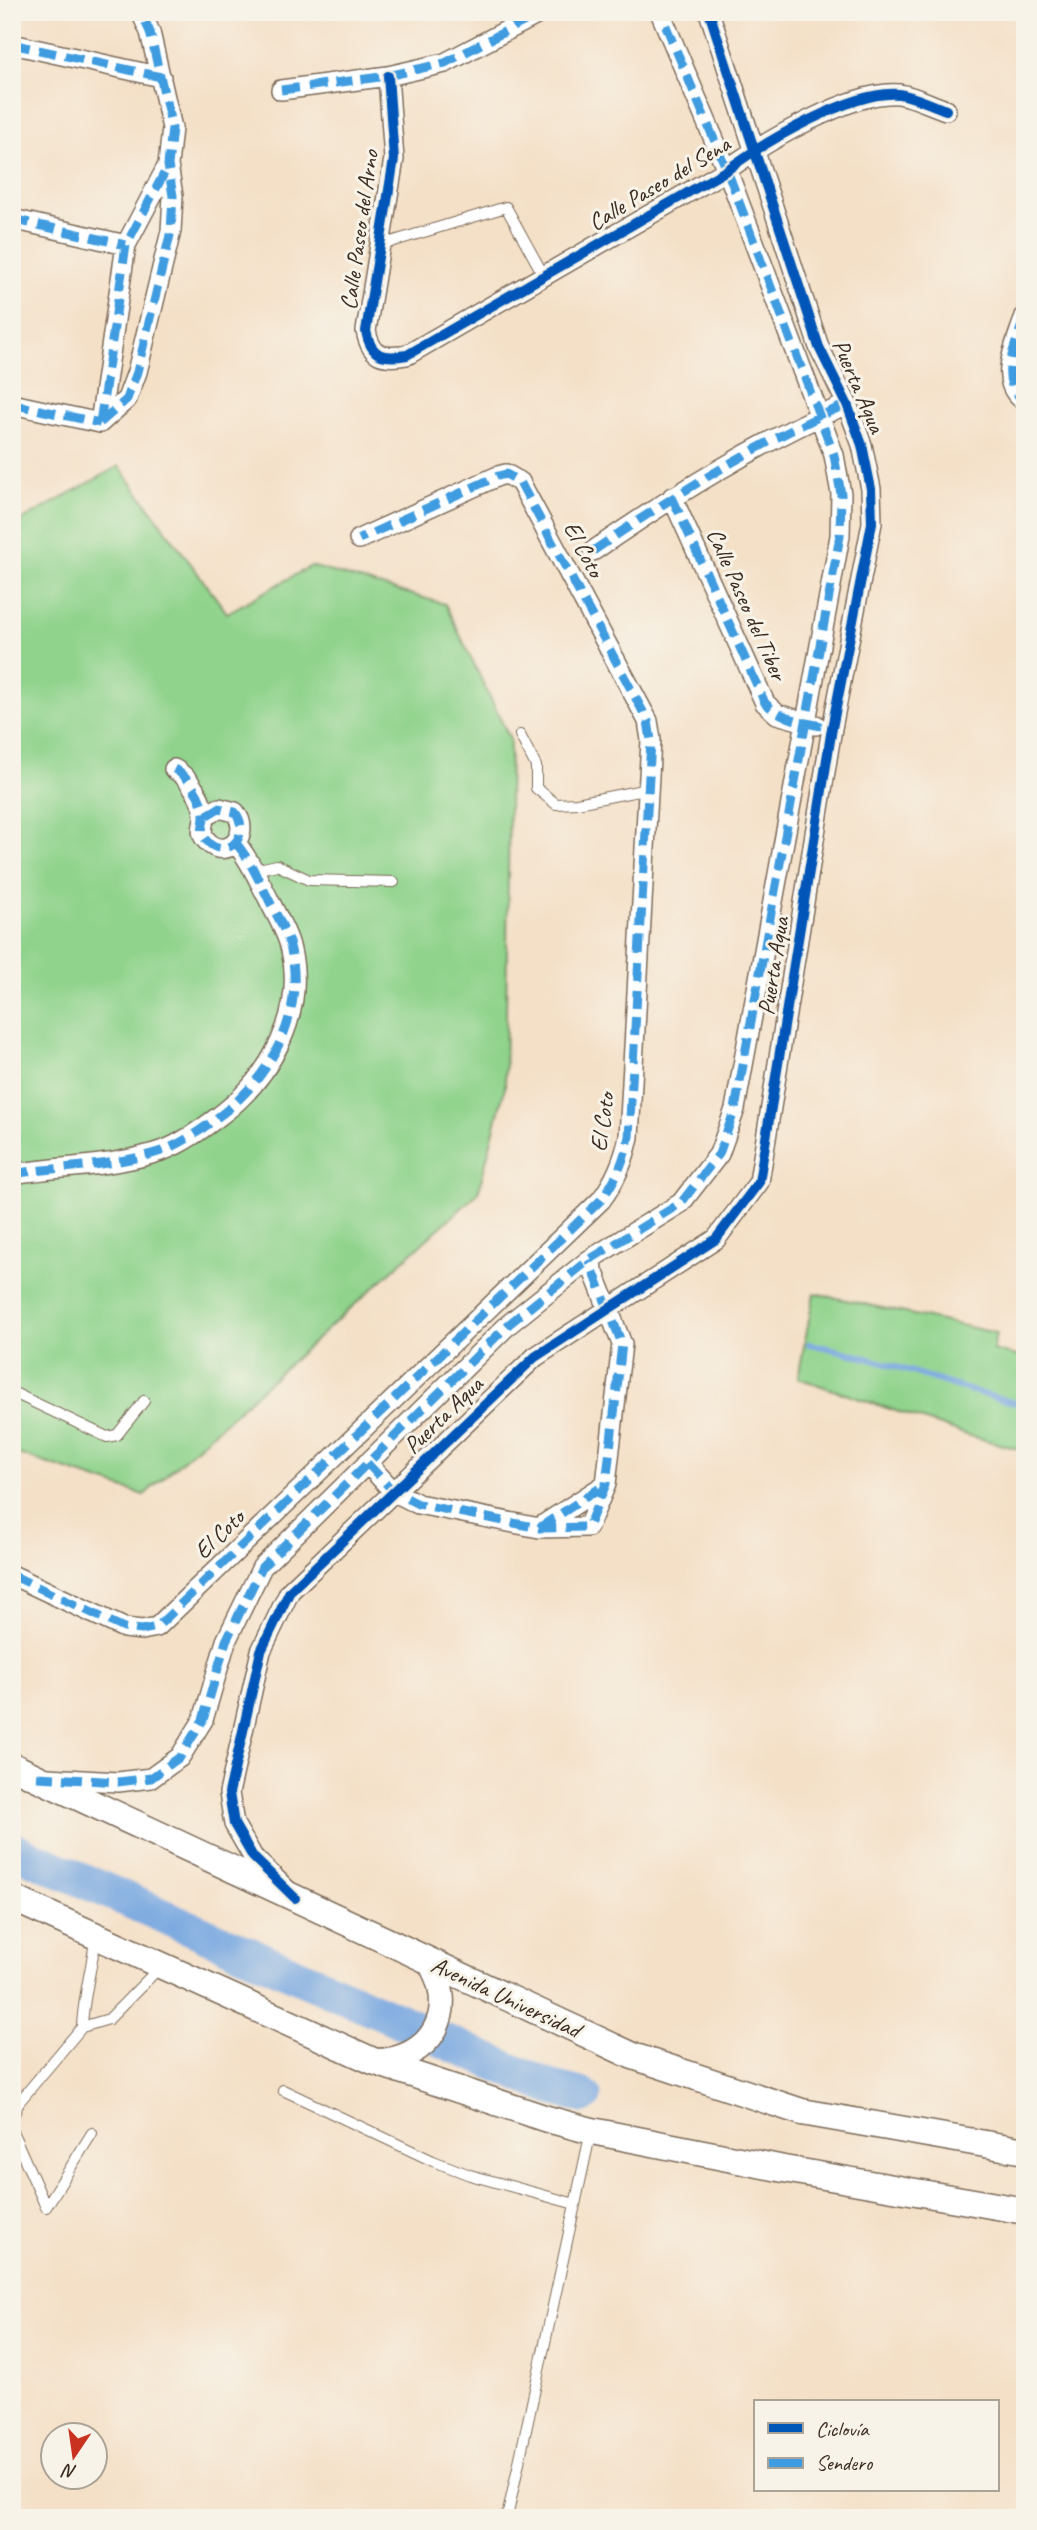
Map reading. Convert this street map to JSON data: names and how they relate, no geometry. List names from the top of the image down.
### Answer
{
  "streets": {
    "main road": ["Avenida Universidad"],
    "street": [
      "Calle Paseo del Sena",
      "Calle Paseo del Arno",
      "Puerta Aqua",
      "El Coto",
      "Calle Paseo del Tiber"
    ]
  },
  "crossings": [
    ["Calle Paseo del Sena", "Calle Paseo del Arno"],
    ["Calle Paseo del Sena", "Puerta Aqua"],
    ["Puerta Aqua", "Calle Paseo del Tiber"],
    ["Puerta Aqua", "Avenida Universidad"]
  ],
  "legend": ["Ciclovía", "Sendero"],
  "north": "bottom"
}
